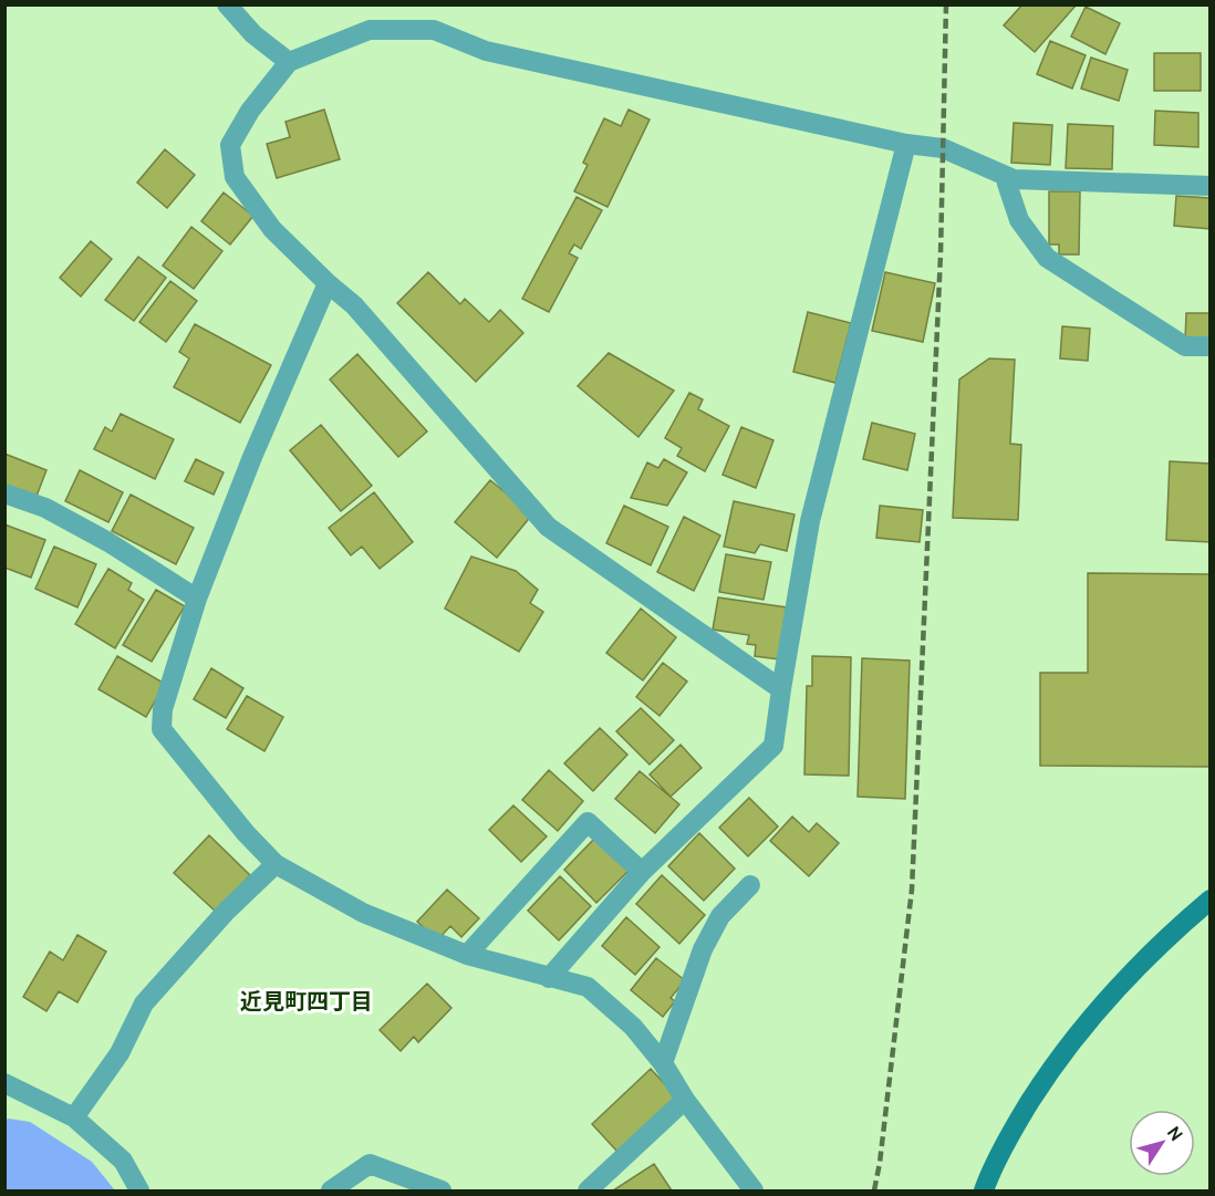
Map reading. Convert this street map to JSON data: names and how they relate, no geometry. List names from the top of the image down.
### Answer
{
  "districts": ["近見町四丁目"],
  "north": "top right"
}
